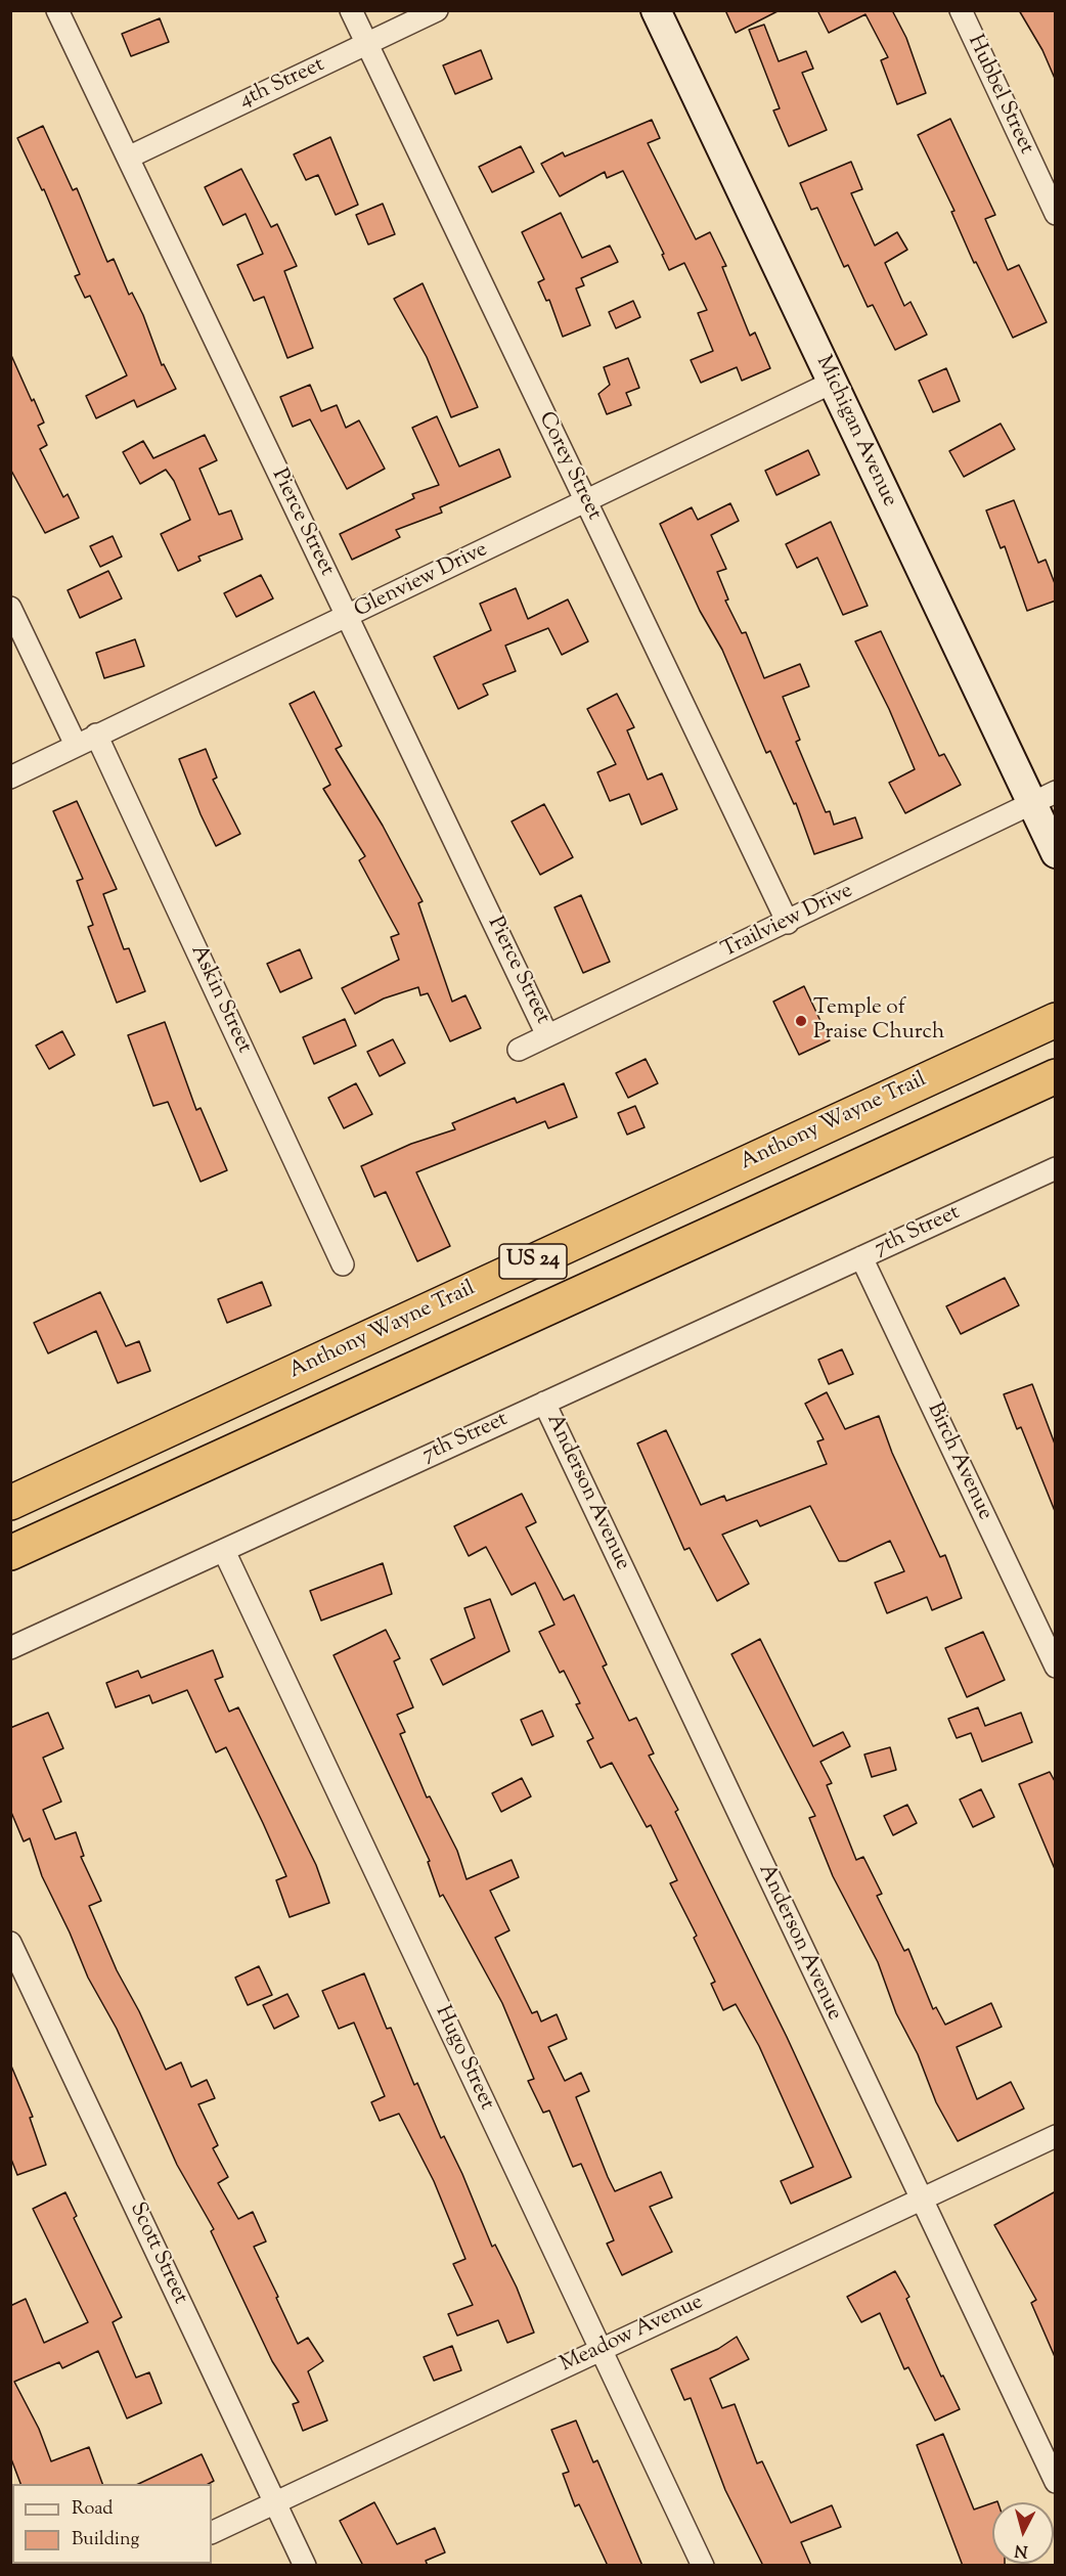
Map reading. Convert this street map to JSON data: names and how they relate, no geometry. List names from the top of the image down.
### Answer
{
  "streets": {
    "highway": ["Anthony Wayne Trail", "US 24"],
    "street": [
      "4th Street",
      "Hubbel Street",
      "Michigan Avenue",
      "Corey Street",
      "Pierce Street",
      "Glenview Drive",
      "Trailview Drive",
      "Askin Street",
      "7th Street",
      "Birch Avenue",
      "Anderson Avenue",
      "Hugo Street",
      "Scott Street",
      "Meadow Avenue"
    ]
  },
  "crossings": [
    ["4th Street", "Corey Street"],
    ["4th Street", "Pierce Street"],
    ["Michigan Avenue", "Glenview Drive"],
    ["Michigan Avenue", "Trailview Drive"],
    ["Corey Street", "Glenview Drive"],
    ["Corey Street", "Trailview Drive"],
    ["Pierce Street", "Glenview Drive"],
    ["Pierce Street", "Trailview Drive"],
    ["Glenview Drive", "Askin Street"],
    ["7th Street", "Birch Avenue"],
    ["7th Street", "Anderson Avenue"],
    ["7th Street", "Hugo Street"],
    ["Anderson Avenue", "Meadow Avenue"],
    ["Hugo Street", "Meadow Avenue"],
    ["Scott Street", "Meadow Avenue"]
  ],
  "places": ["Temple of Praise Church"],
  "legend": ["Road", "Building"],
  "north": "bottom"
}
